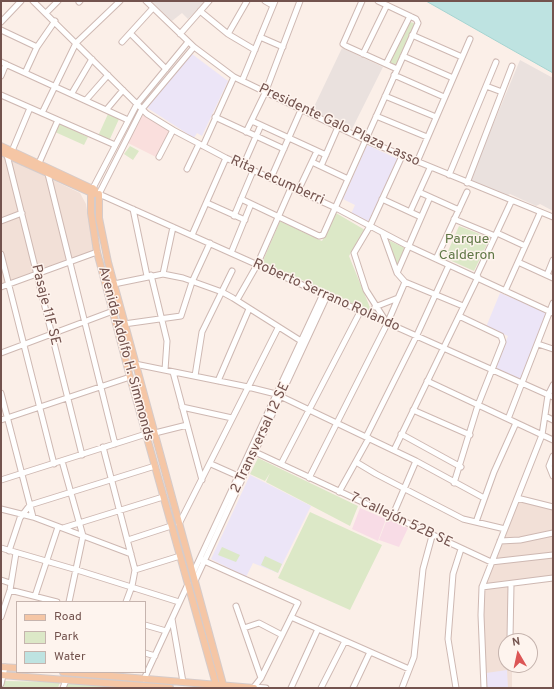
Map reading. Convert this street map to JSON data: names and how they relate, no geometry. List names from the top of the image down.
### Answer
{
  "streets": {
    "main road": ["Roberto Serrano Rolando", "Avenida Adolfo H. Simmonds"],
    "street": [
      "Presidente Galo Plaza Lasso",
      "Rita Lecumberri",
      "Pasaje 11F SE",
      "2 Transversal 12 SE",
      "7 Callejón 52B SE"
    ]
  },
  "crossings": [
    ["Presidente Galo Plaza Lasso", "Avenida Adolfo H. Simmonds"],
    ["Rita Lecumberri", "Avenida Adolfo H. Simmonds"],
    ["Roberto Serrano Rolando", "Pasaje 11F SE"],
    ["Roberto Serrano Rolando", "Avenida Adolfo H. Simmonds"],
    ["Roberto Serrano Rolando", "2 Transversal 12 SE"],
    ["Avenida Adolfo H. Simmonds", "2 Transversal 12 SE"],
    ["2 Transversal 12 SE", "7 Callejón 52B SE"]
  ],
  "parks": ["Parque Calderon"],
  "legend": ["Road", "Park", "Water"],
  "north": "top"
}
